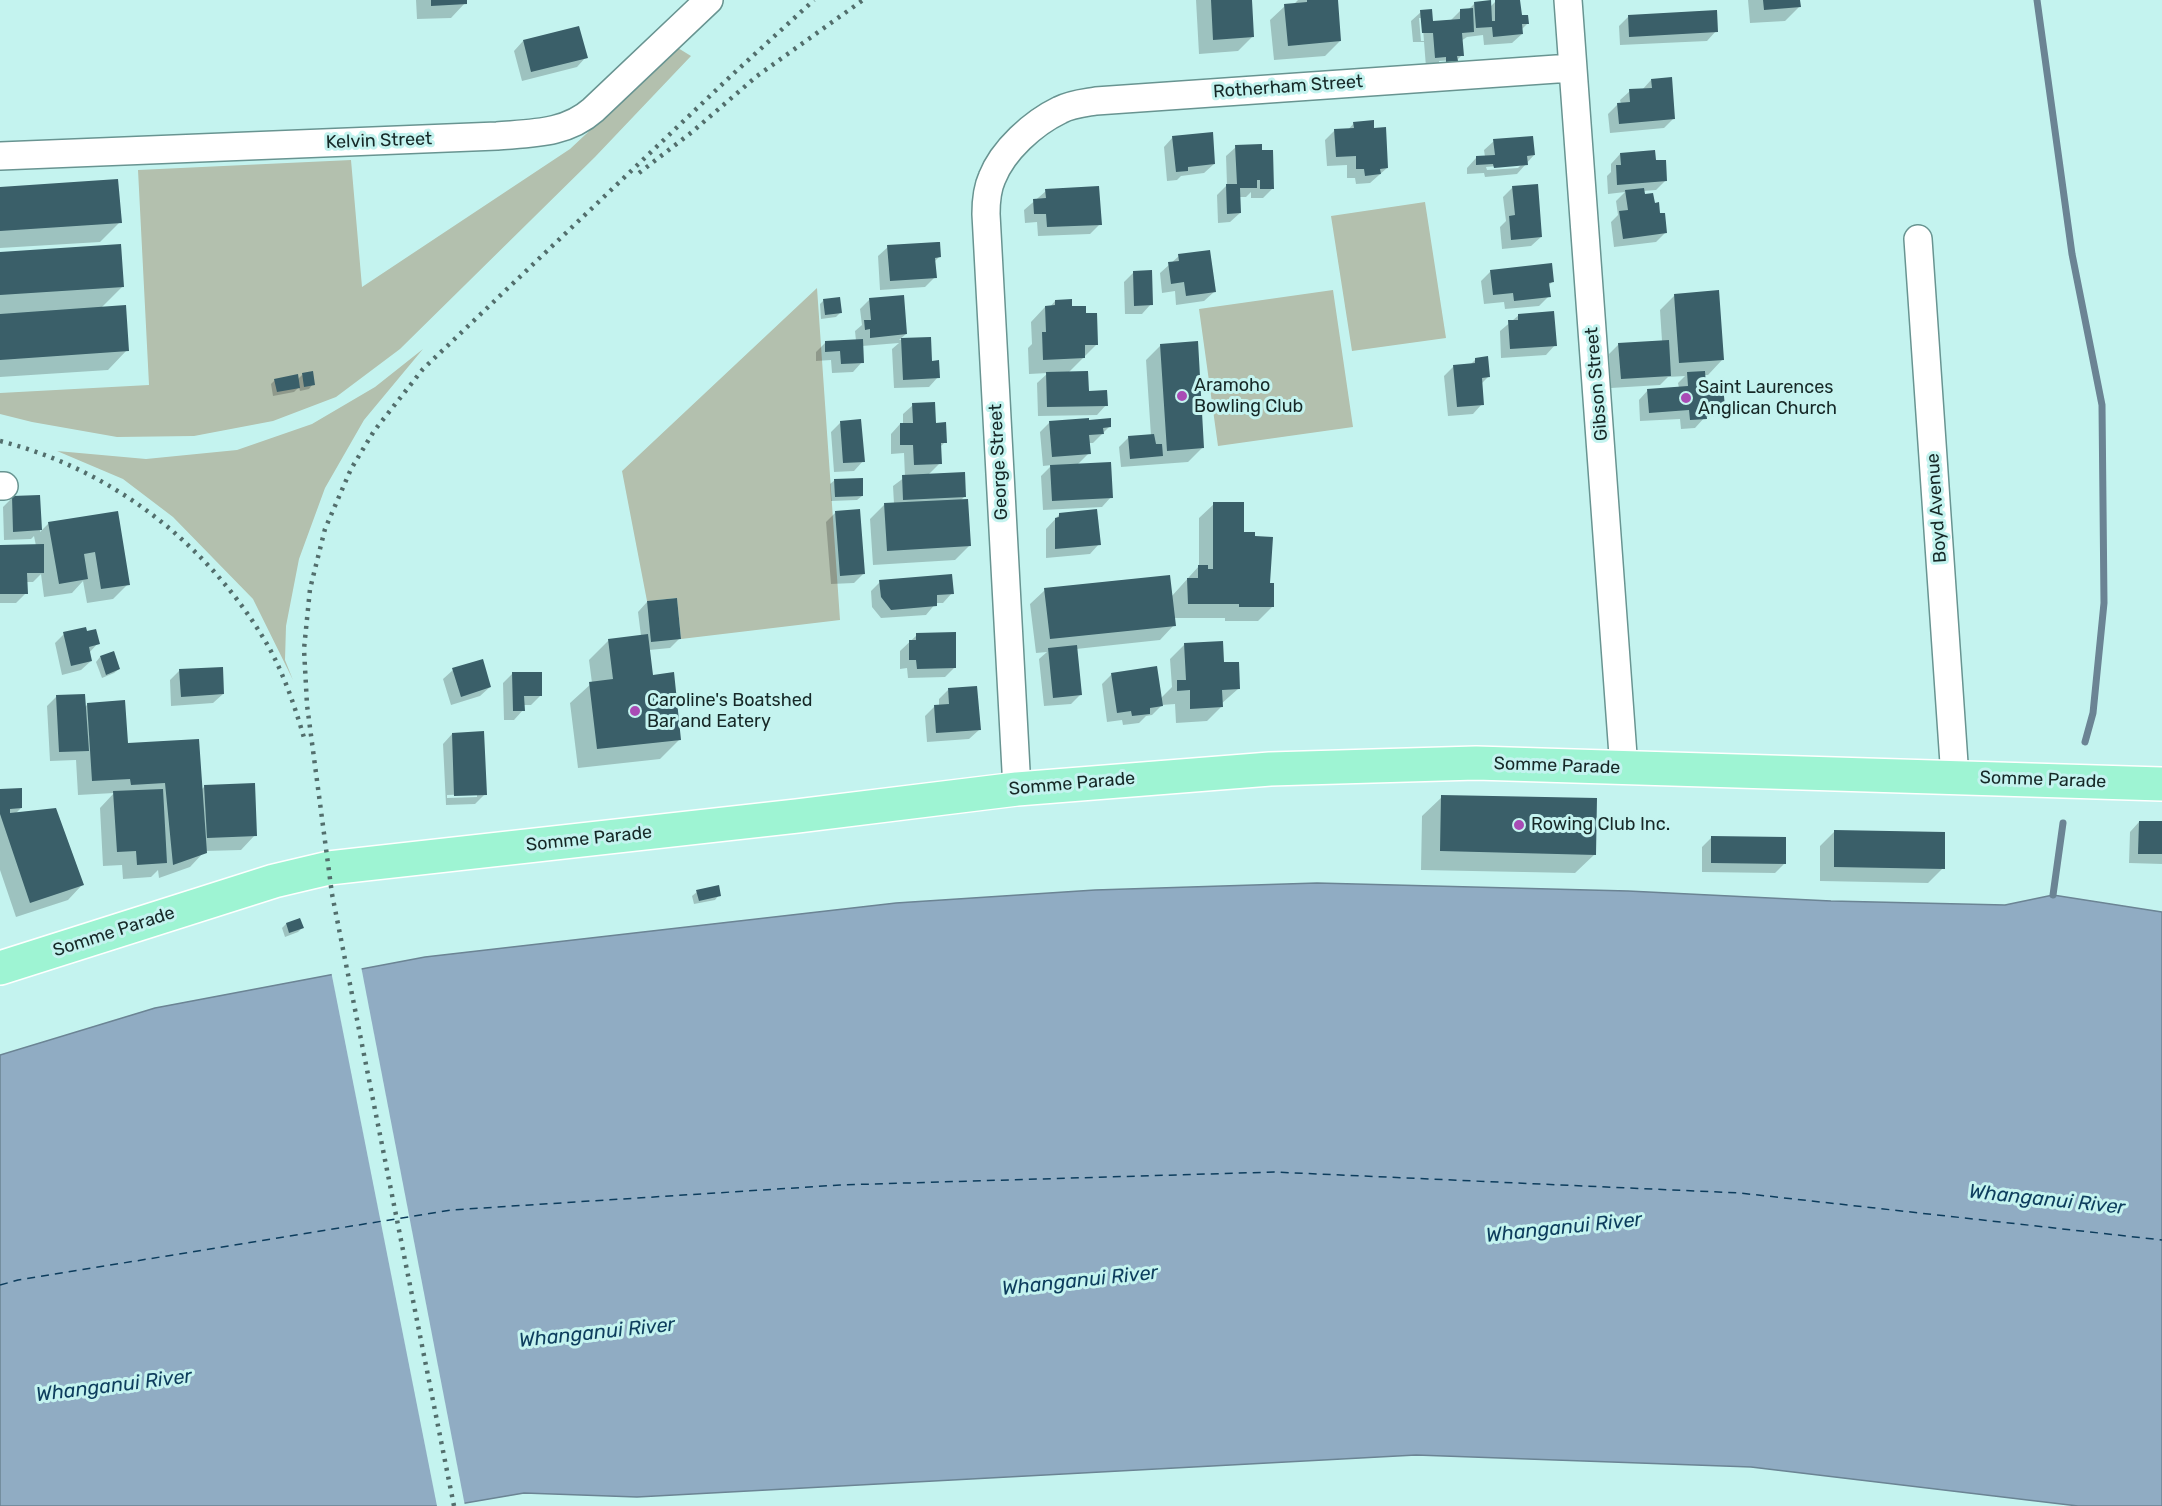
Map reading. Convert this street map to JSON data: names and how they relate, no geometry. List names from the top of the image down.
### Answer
{
  "streets": {
    "main road": ["Somme Parade"],
    "street": [
      "Rotherham Street",
      "Kelvin Street",
      "Gibson Street",
      "George Street",
      "Boyd Avenue"
    ]
  },
  "crossings": [
    ["Rotherham Street", "Gibson Street"],
    ["Rotherham Street", "George Street"],
    ["Gibson Street", "Somme Parade"],
    ["George Street", "Somme Parade"],
    ["Boyd Avenue", "Somme Parade"]
  ],
  "water": ["Whanganui River"],
  "places": [
    "Aramoho Bowling Club",
    "Saint Laurences Anglican Church",
    "Caroline's Boatshed Bar and Eatery",
    "Rowing Club Inc."
  ]
}
